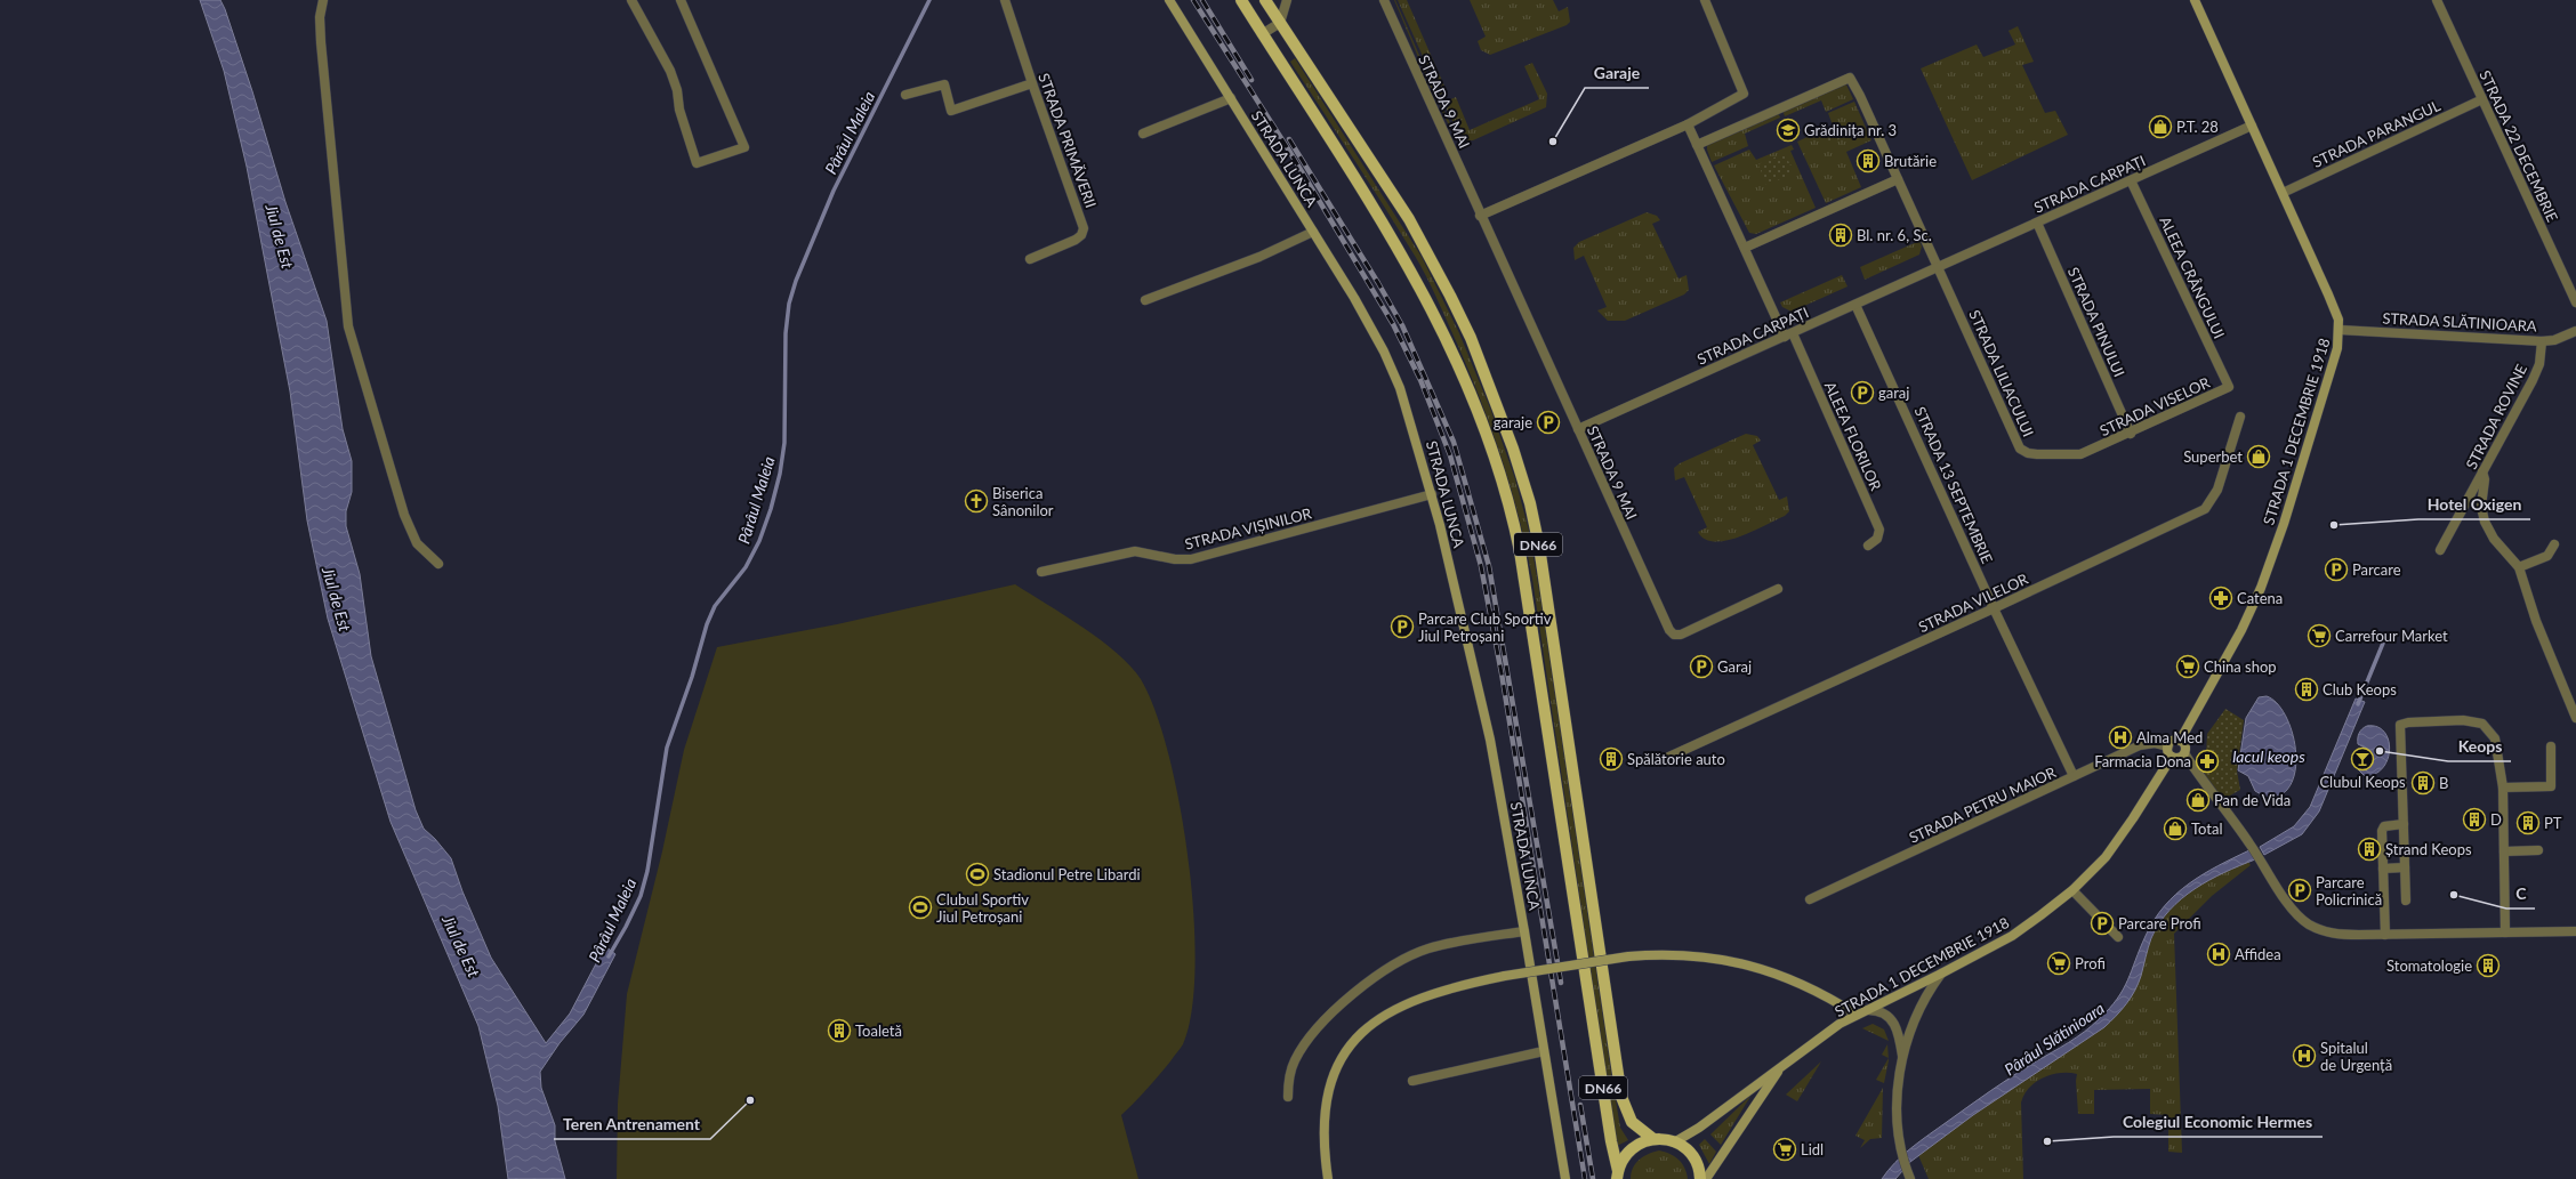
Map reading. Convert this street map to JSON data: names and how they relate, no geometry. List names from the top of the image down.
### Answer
{
  "streets": {
    "main road": ["STRADA LUNCA", "STRADA 1 DECEMBRIE 1918", "DN66"],
    "street": [
      "STRADA 9 MAI",
      "STRADA PARANGUL",
      "STRADA PRIMĂVERII",
      "STRADA 22 DECEMBRIE",
      "STRADA CARPAȚI",
      "ALEEA CRÂNGULUI",
      "STRADA PINULUI",
      "STRADA SLĂTINIOARA",
      "STRADA LILIACULUI",
      "STRADA VISELOR",
      "STRADA ROVINE",
      "ALEEA FLORILOR",
      "STRADA 13 SEPTEMBRIE",
      "STRADA VIȘINILOR",
      "STRADA VILELOR",
      "STRADA PETRU MAIOR"
    ]
  },
  "crossings": [
    ["STRADA 9 MAI", "STRADA CARPAȚI"],
    ["STRADA PARANGUL", "STRADA 22 DECEMBRIE"],
    ["STRADA PARANGUL", "STRADA 1 DECEMBRIE 1918"],
    ["STRADA LUNCA", "STRADA VIȘINILOR"],
    ["STRADA CARPAȚI", "ALEEA CRÂNGULUI"],
    ["STRADA CARPAȚI", "STRADA PINULUI"],
    ["STRADA CARPAȚI", "STRADA LILIACULUI"],
    ["STRADA CARPAȚI", "STRADA 1 DECEMBRIE 1918"],
    ["STRADA CARPAȚI", "ALEEA FLORILOR"],
    ["STRADA CARPAȚI", "STRADA 13 SEPTEMBRIE"],
    ["ALEEA CRÂNGULUI", "STRADA VISELOR"],
    ["STRADA PINULUI", "STRADA VISELOR"],
    ["STRADA SLĂTINIOARA", "STRADA ROVINE"],
    ["STRADA SLĂTINIOARA", "STRADA 1 DECEMBRIE 1918"],
    ["STRADA LILIACULUI", "STRADA VISELOR"],
    ["STRADA 1 DECEMBRIE 1918", "STRADA PETRU MAIOR"],
    ["STRADA 13 SEPTEMBRIE", "STRADA VILELOR"],
    ["STRADA 13 SEPTEMBRIE", "STRADA PETRU MAIOR"]
  ],
  "water": [
    "Pârâul Maleia",
    "Jiul de Est",
    "lacul keops",
    "Pârâul Slătinioara"
  ],
  "places": {
    "shop": [
      "P.T. 28",
      "Superbet",
      "Pan de Vida",
      "Total"
    ],
    "school or university": ["Grădinița nr. 3"],
    "other": [
      "Garaje",
      "Hotel Oxigen",
      "Keops",
      "C",
      "Teren Antrenament",
      "Colegiul Economic Hermes"
    ],
    "building": [
      "Brutărie",
      "Bl. nr. 6, Sc.",
      "Club Keops",
      "Spălătorie auto",
      "B",
      "D",
      "PT",
      "Ștrand Keops",
      "Stomatologie",
      "Toaletă"
    ],
    "parking": [
      "garaj",
      "garaje",
      "Parcare",
      "Parcare Club Sportiv Jiul Petroșani",
      "Garaj",
      "Parcare Policrinică",
      "Parcare Profi"
    ],
    "church": ["Biserica Sânonilor"],
    "pharmacy": ["Catena", "Farmacia Dona"],
    "supermarket": [
      "Carrefour Market",
      "China shop",
      "Profi",
      "Lidl"
    ],
    "hospital": ["Alma Med", "Affidea", "Spitalul de Urgență"],
    "bar": ["Clubul Keops"],
    "sports": ["Stadionul Petre Libardi", "Clubul Sportiv Jiul Petroșani"]
  }
}
